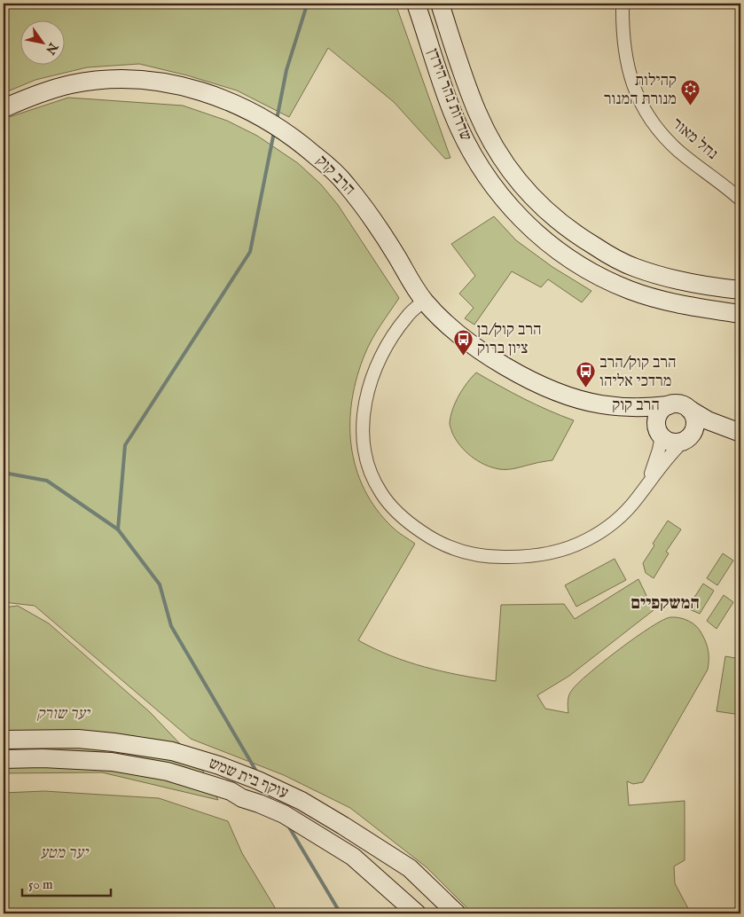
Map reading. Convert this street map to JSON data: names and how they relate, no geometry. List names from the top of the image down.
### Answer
{
  "streets": {
    "main road": ["שדרות נהר הירדן", "הרב קוק", "עוקף בית שמש"],
    "street": ["נחל מאור"]
  },
  "districts": ["המשקפיים"],
  "parks": ["יער שורק", "יער מטע"],
  "places": {
    "synagogue": ["קהילות מנורת המנור"],
    "bus stop": ["הרב קוק/בן ציון ברוק", "הרב קוק/הרב מרדכי אליהו"]
  },
  "scale_bar": "50 m",
  "north": "bottom right"
}
